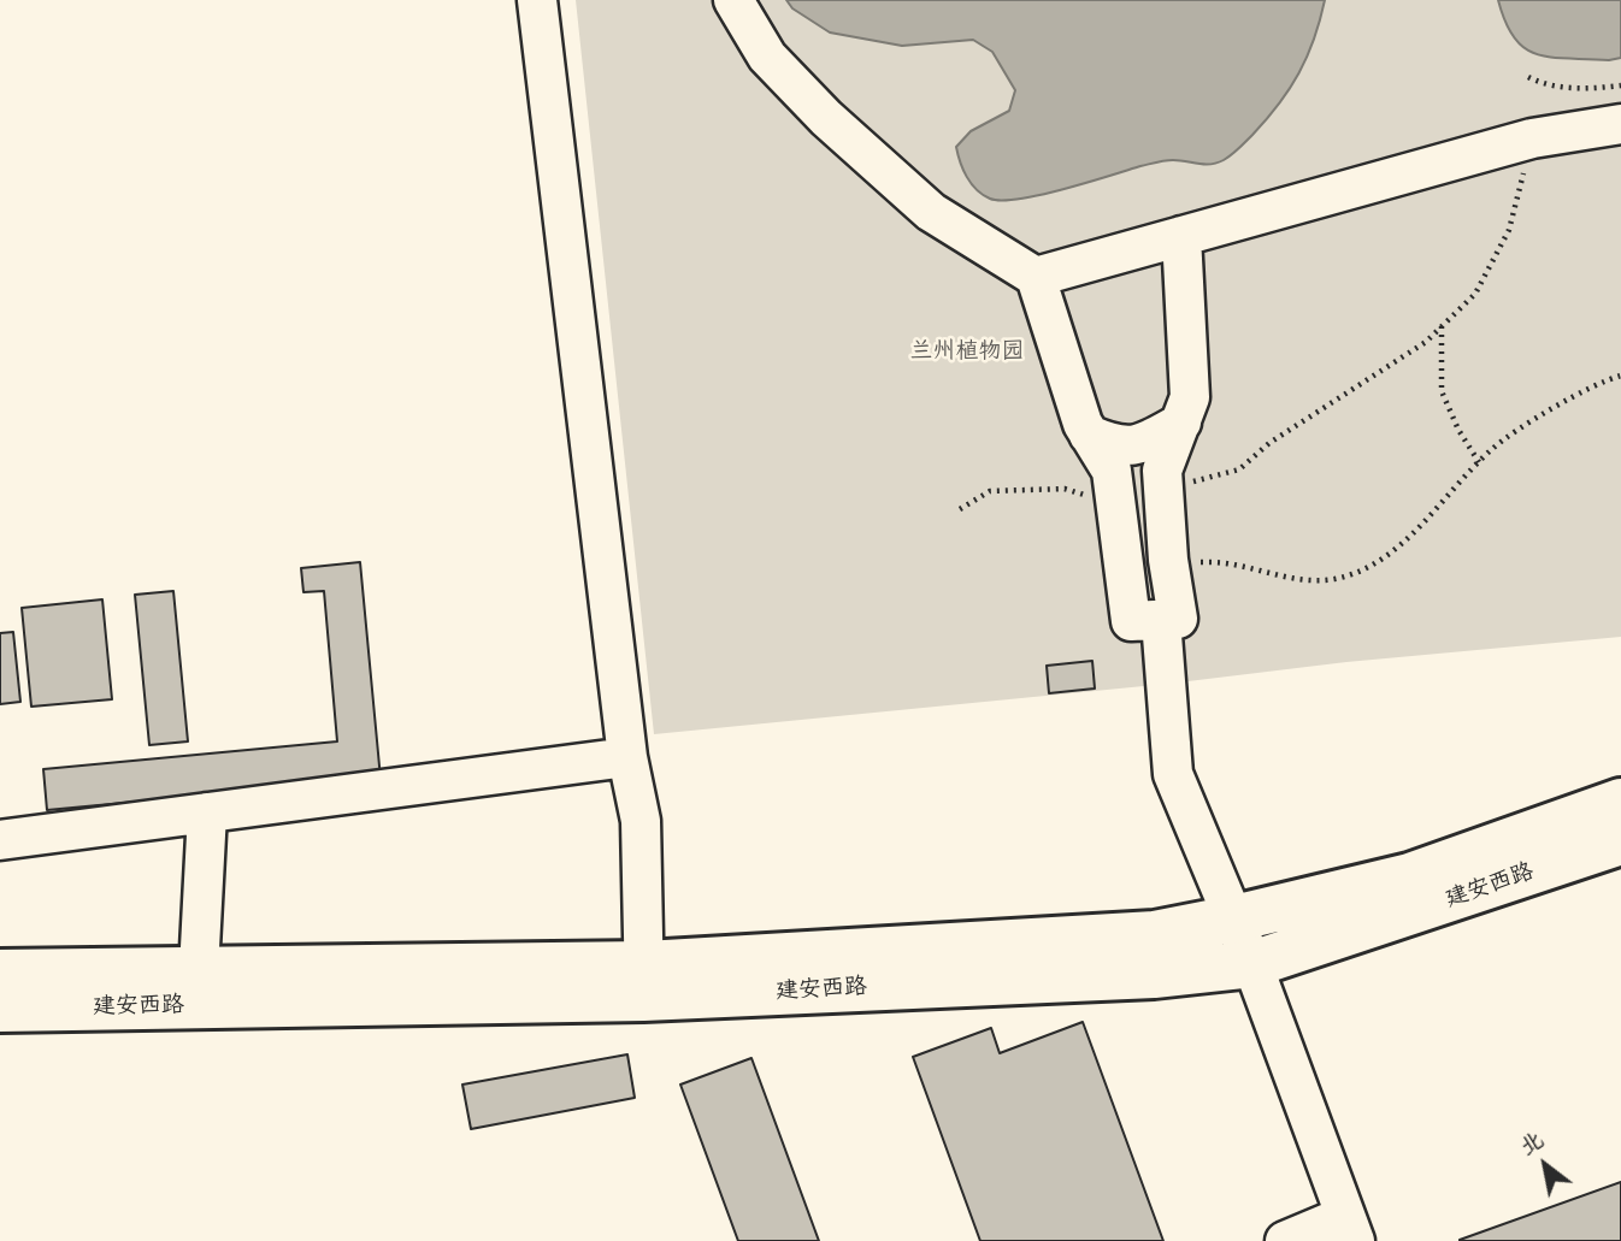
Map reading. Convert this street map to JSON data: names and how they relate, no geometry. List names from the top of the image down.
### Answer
{
  "streets": {
    "main road": ["建安西路"]
  },
  "parks": ["兰州植物园"],
  "north": "top left"
}
